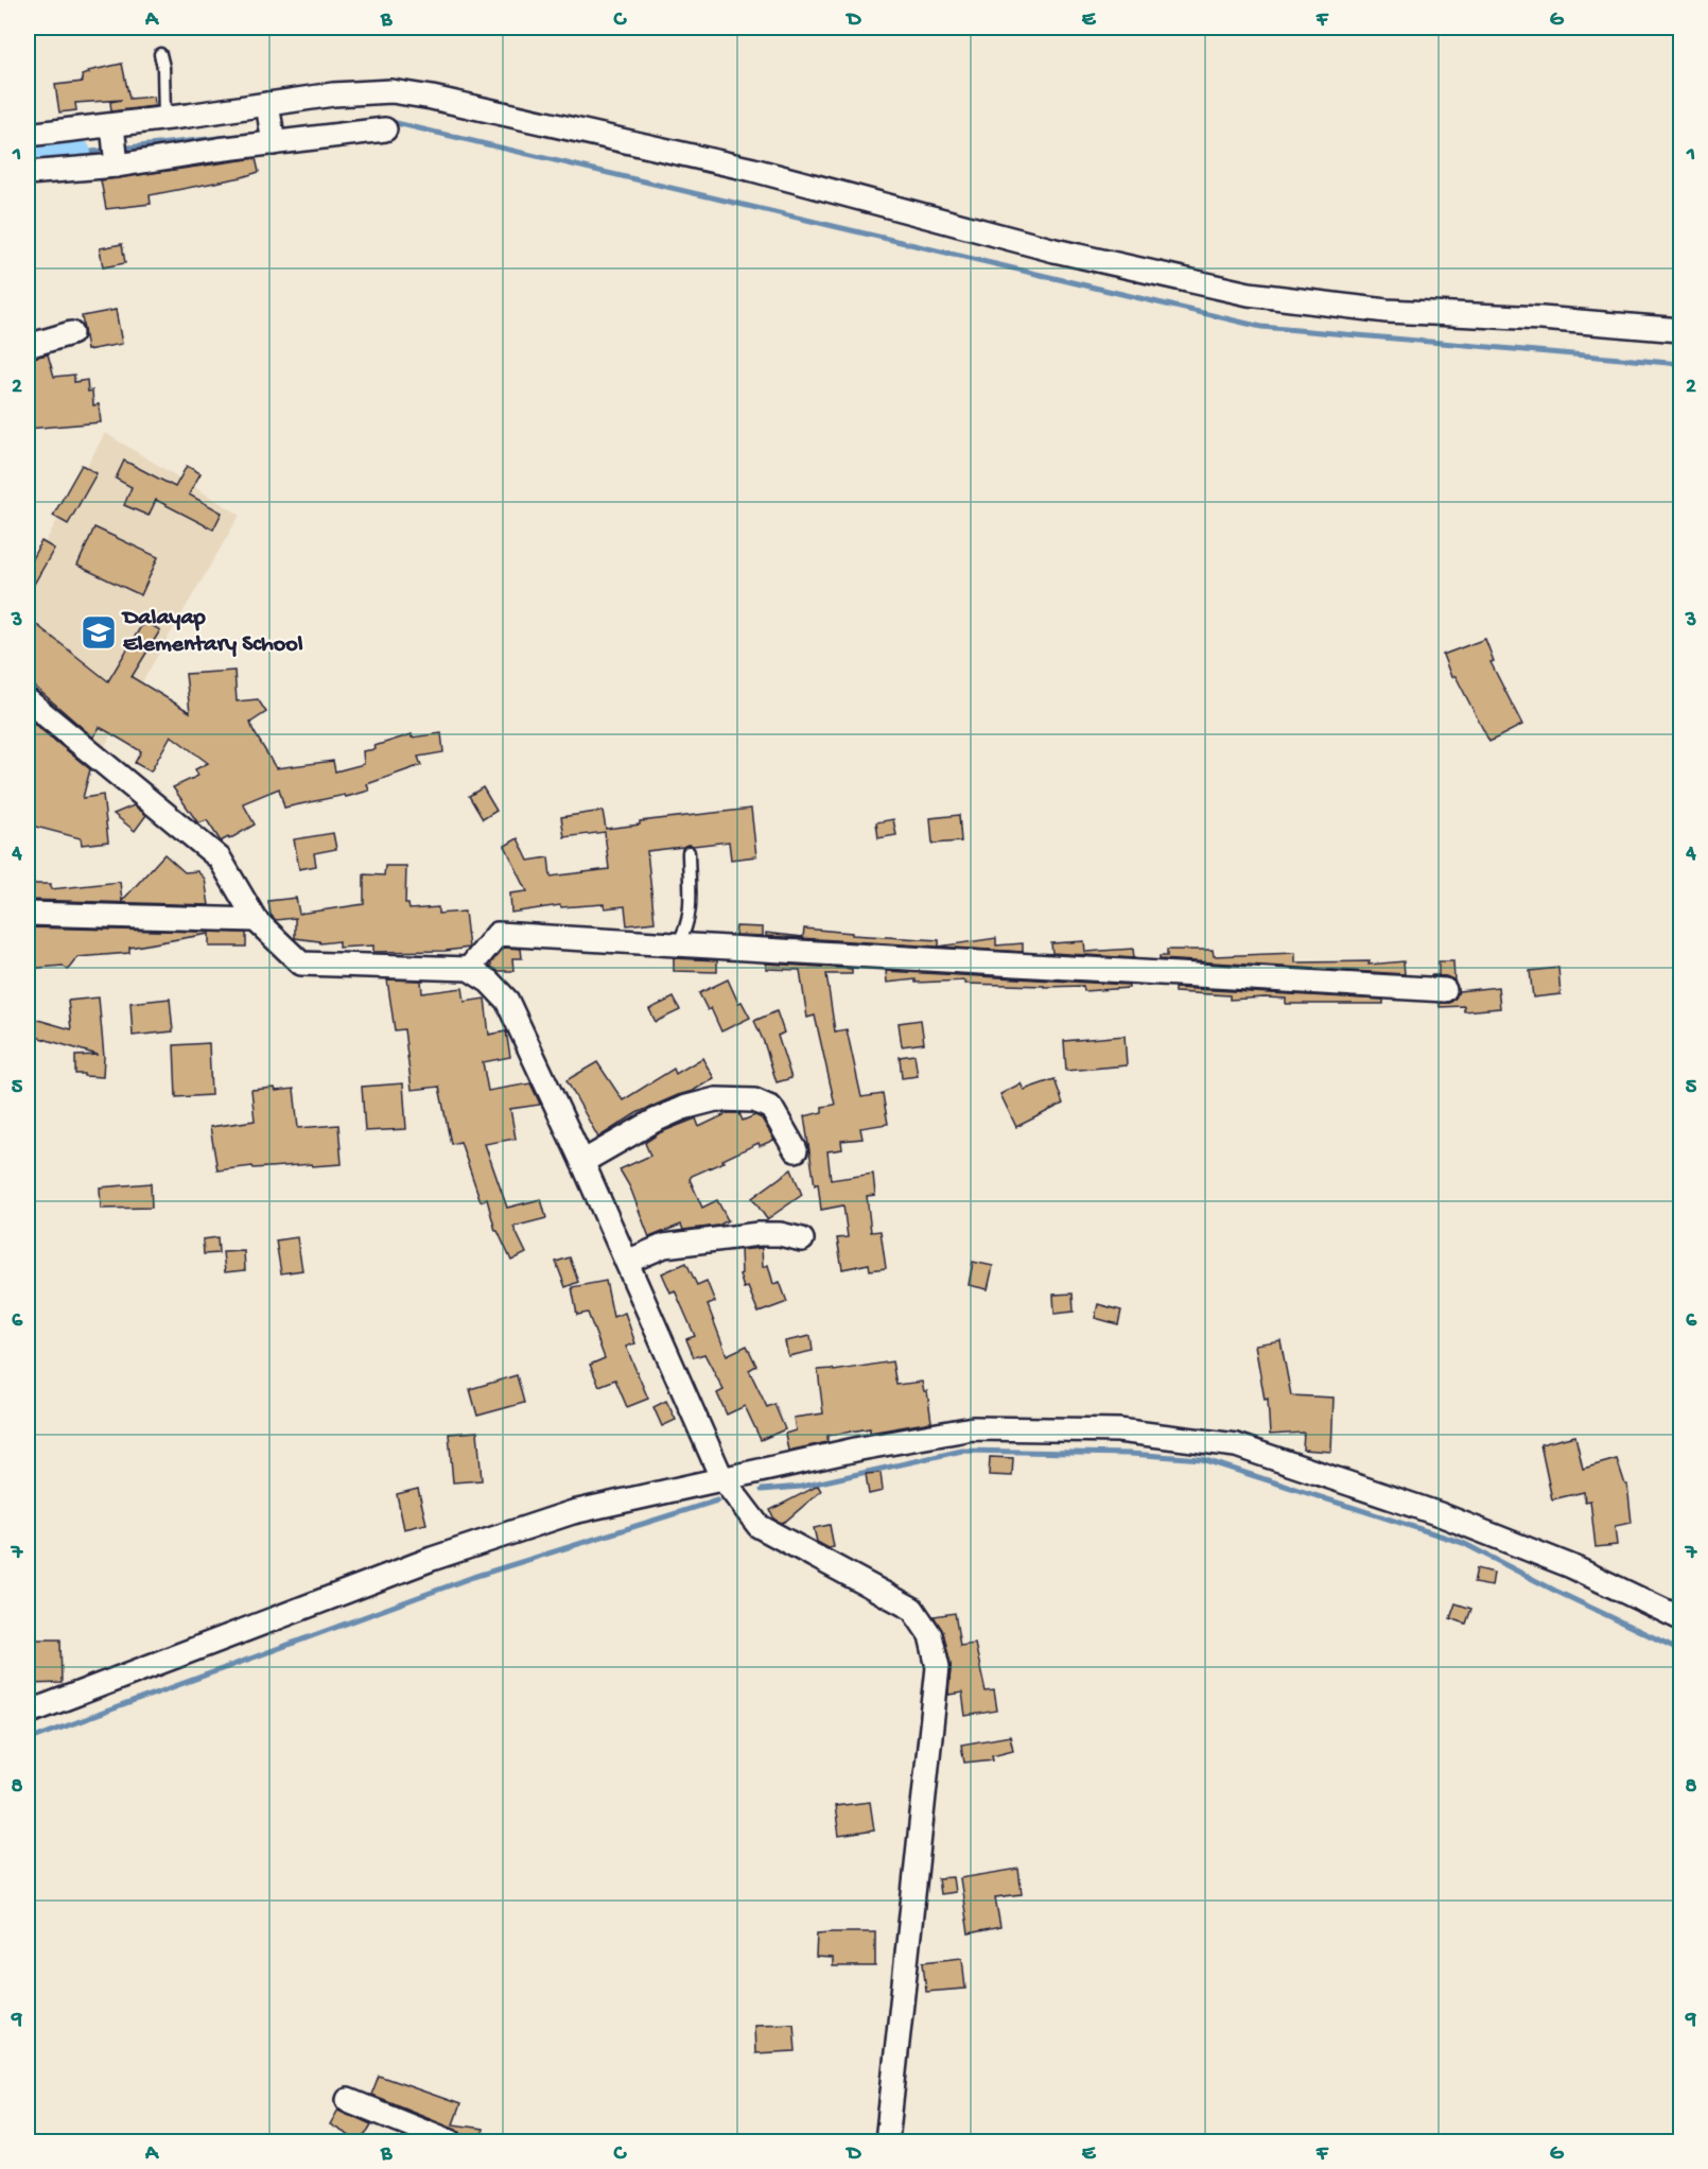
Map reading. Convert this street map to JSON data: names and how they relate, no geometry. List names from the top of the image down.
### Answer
{
  "places": {
    "school or university": ["Dalayap Elementary School"]
  },
  "grid": {
    "columns": [
      "A",
      "B",
      "C",
      "D",
      "E",
      "F",
      "G"
    ],
    "rows": [
      "1",
      "2",
      "3",
      "4",
      "5",
      "6",
      "7",
      "8",
      "9"
    ]
  }
}
